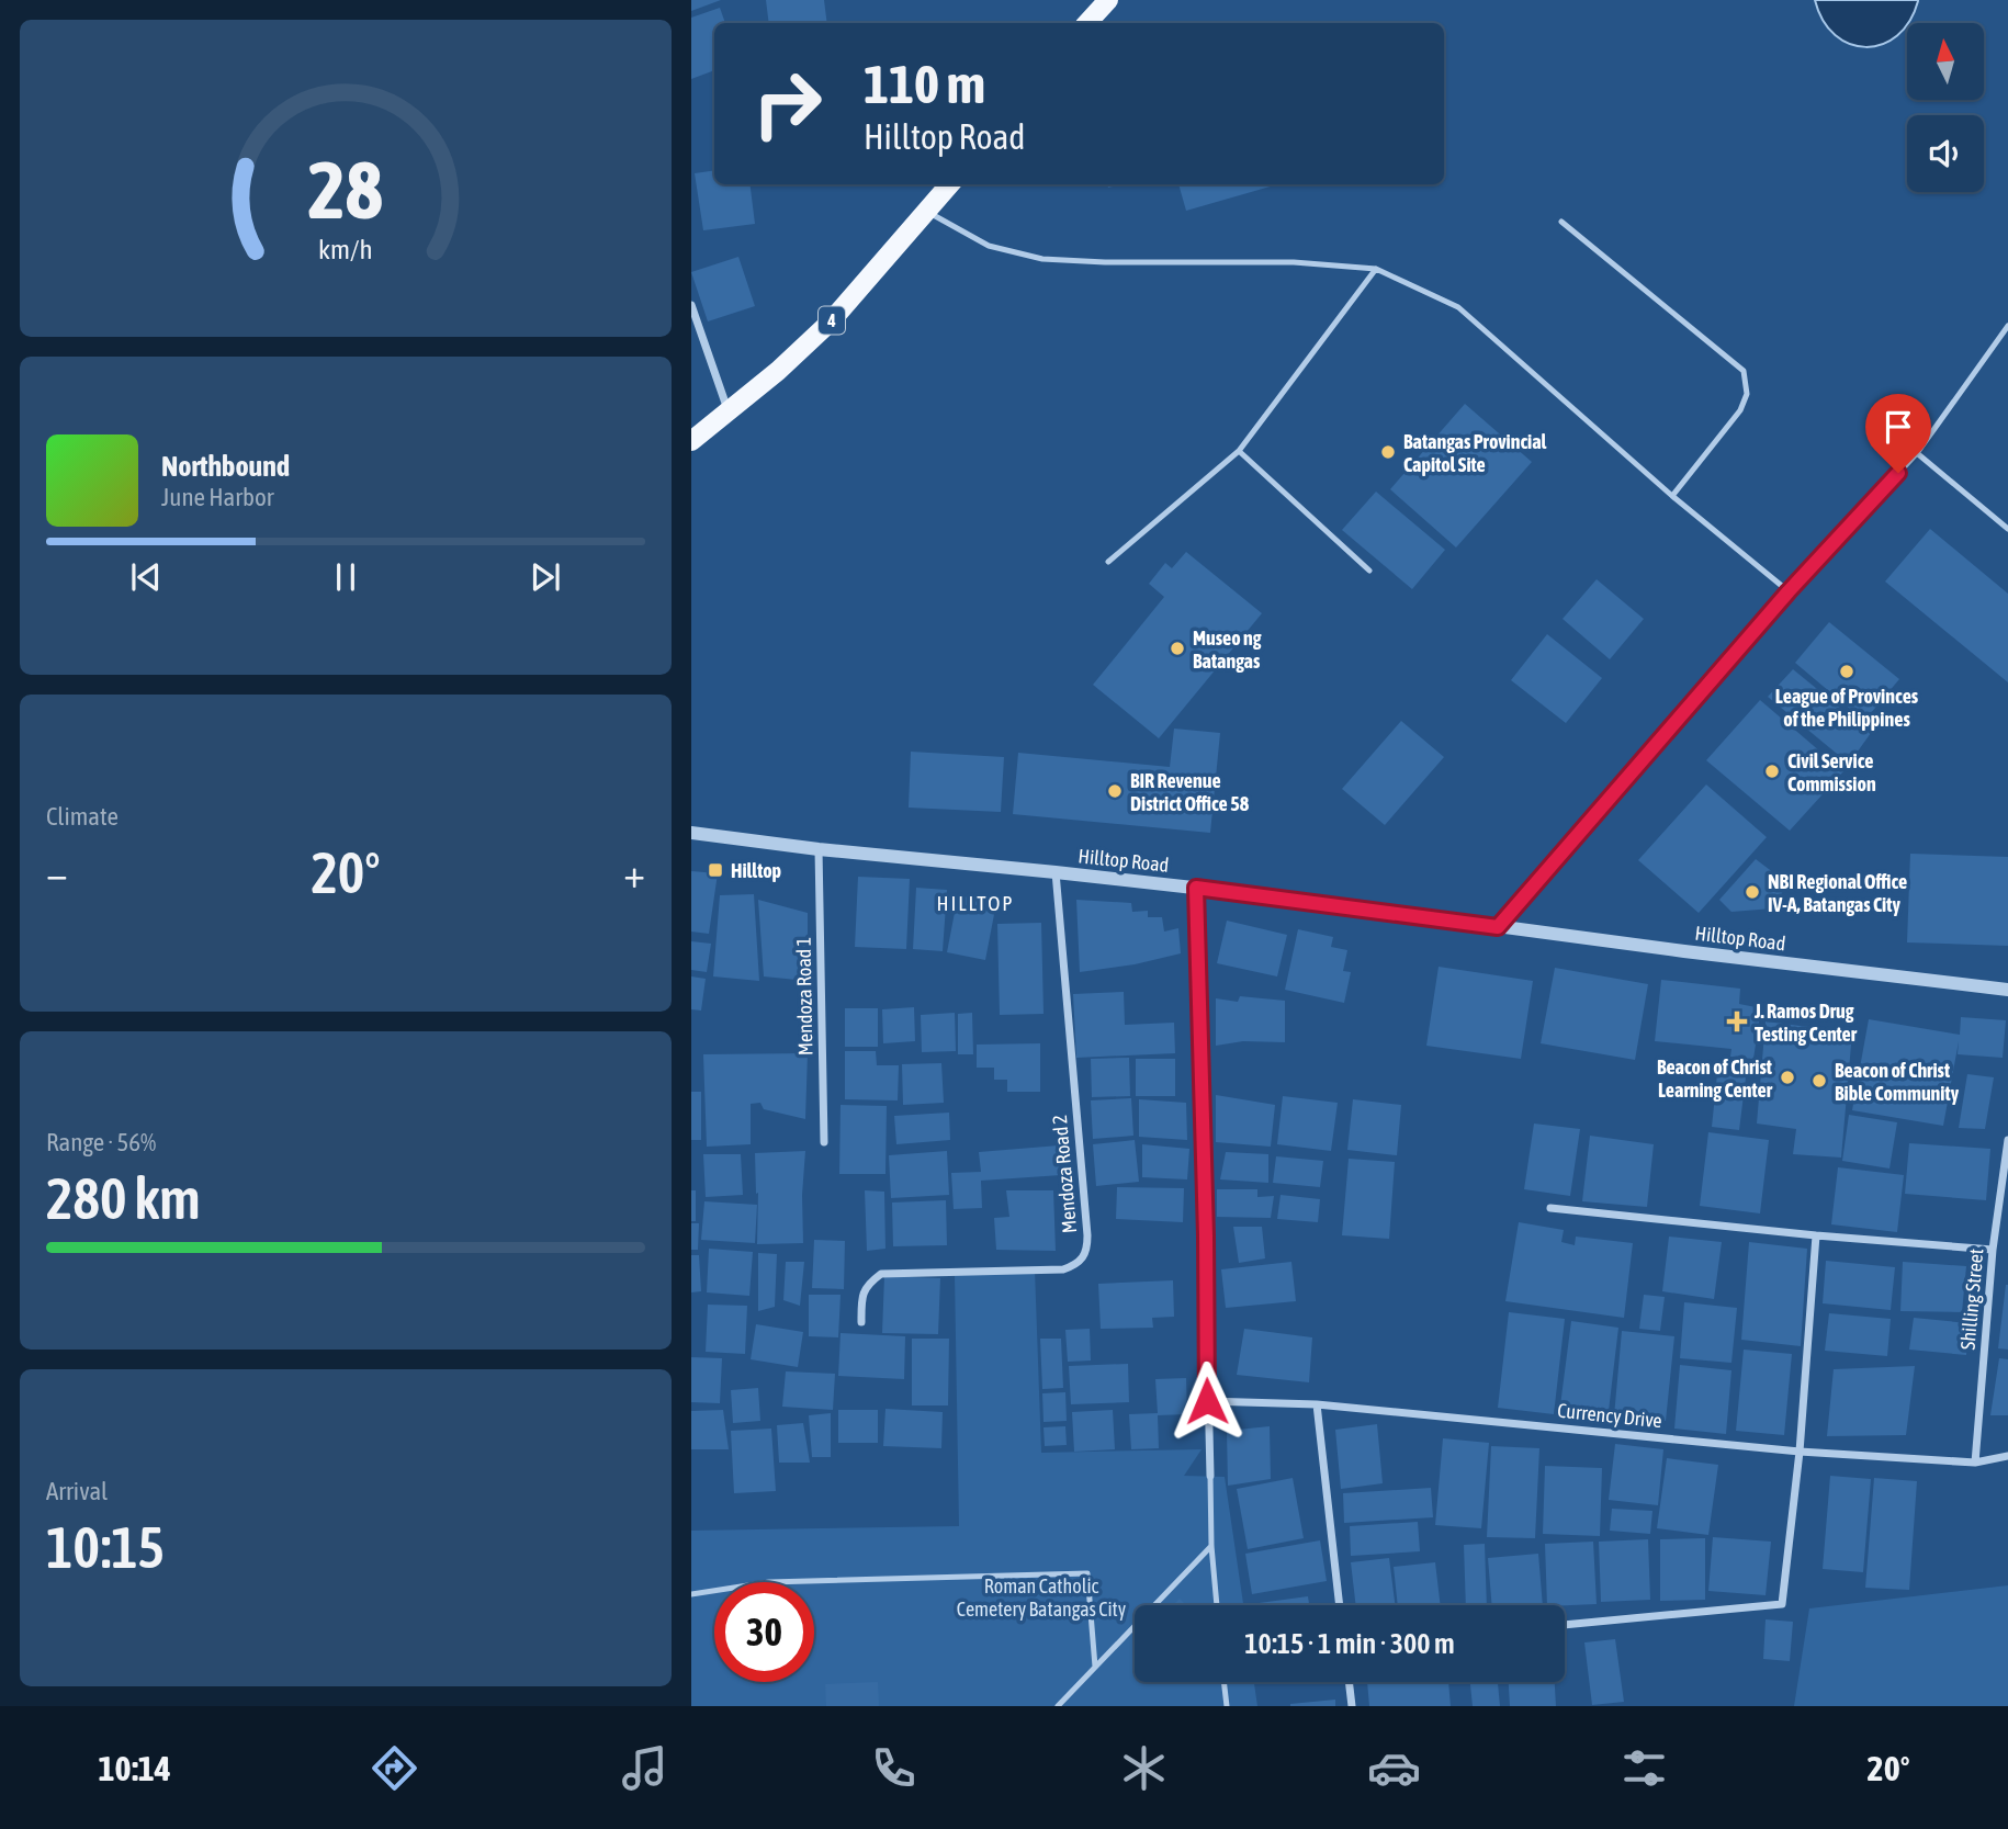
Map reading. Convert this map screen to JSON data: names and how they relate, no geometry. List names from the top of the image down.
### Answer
{
  "streets": {
    "main road": ["4"],
    "street": [
      "Hilltop Road",
      "Mendoza Road 1",
      "Mendoza Road 2",
      "Shilling Street",
      "Currency Drive"
    ]
  },
  "crossings": [
    ["Hilltop Road", "Mendoza Road 1"],
    ["Hilltop Road", "Mendoza Road 2"],
    ["Shilling Street", "Currency Drive"]
  ],
  "districts": ["HILLTOP"],
  "parks": ["Roman Catholic Cemetery Batangas City"],
  "places": {
    "other": [
      "Batangas Provincial Capitol Site",
      "Museo ng Batangas",
      "League of Provinces of the Philippines",
      "Civil Service Commission",
      "BIR Revenue District Office 58",
      "NBI Regional Office IV-A, Batangas City",
      "Beacon of Christ Learning Center",
      "Beacon of Christ Bible Community"
    ],
    "transit": ["Hilltop"],
    "health": ["J. Ramos Drug Testing Center"]
  },
  "north": "top",
  "page": {
    "turn": ["110 m", "Hilltop Road"],
    "song": ["Northbound", "June Harbor"],
    "tile": [
      "Climate",
      ["Range · 56%", "280 km"],
      ["Arrival", "10:15"]
    ],
    "heat": ["−", "20°", "+"],
    "limit": "30",
    "trip": "10:15 · 1 min · 300 m",
    "tabs": ["10:14", "20°"],
    "gauge": ["28", "km/h"]
  }
}
